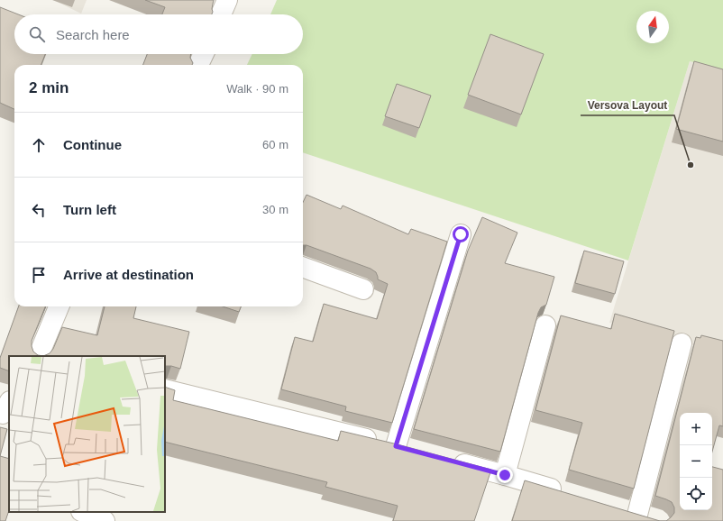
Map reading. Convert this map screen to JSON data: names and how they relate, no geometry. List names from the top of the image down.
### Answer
{
  "places": ["Versova Layout"],
  "north": "top",
  "page": {
    "search": "Search here",
    "heading": ["2 min", "Walk · 90 m"],
    "list": [
      ["Continue", "60 m"],
      ["Turn left", "30 m"],
      "Arrive at destination"
    ],
    "map_buttons": ["+", "−"]
  }
}
